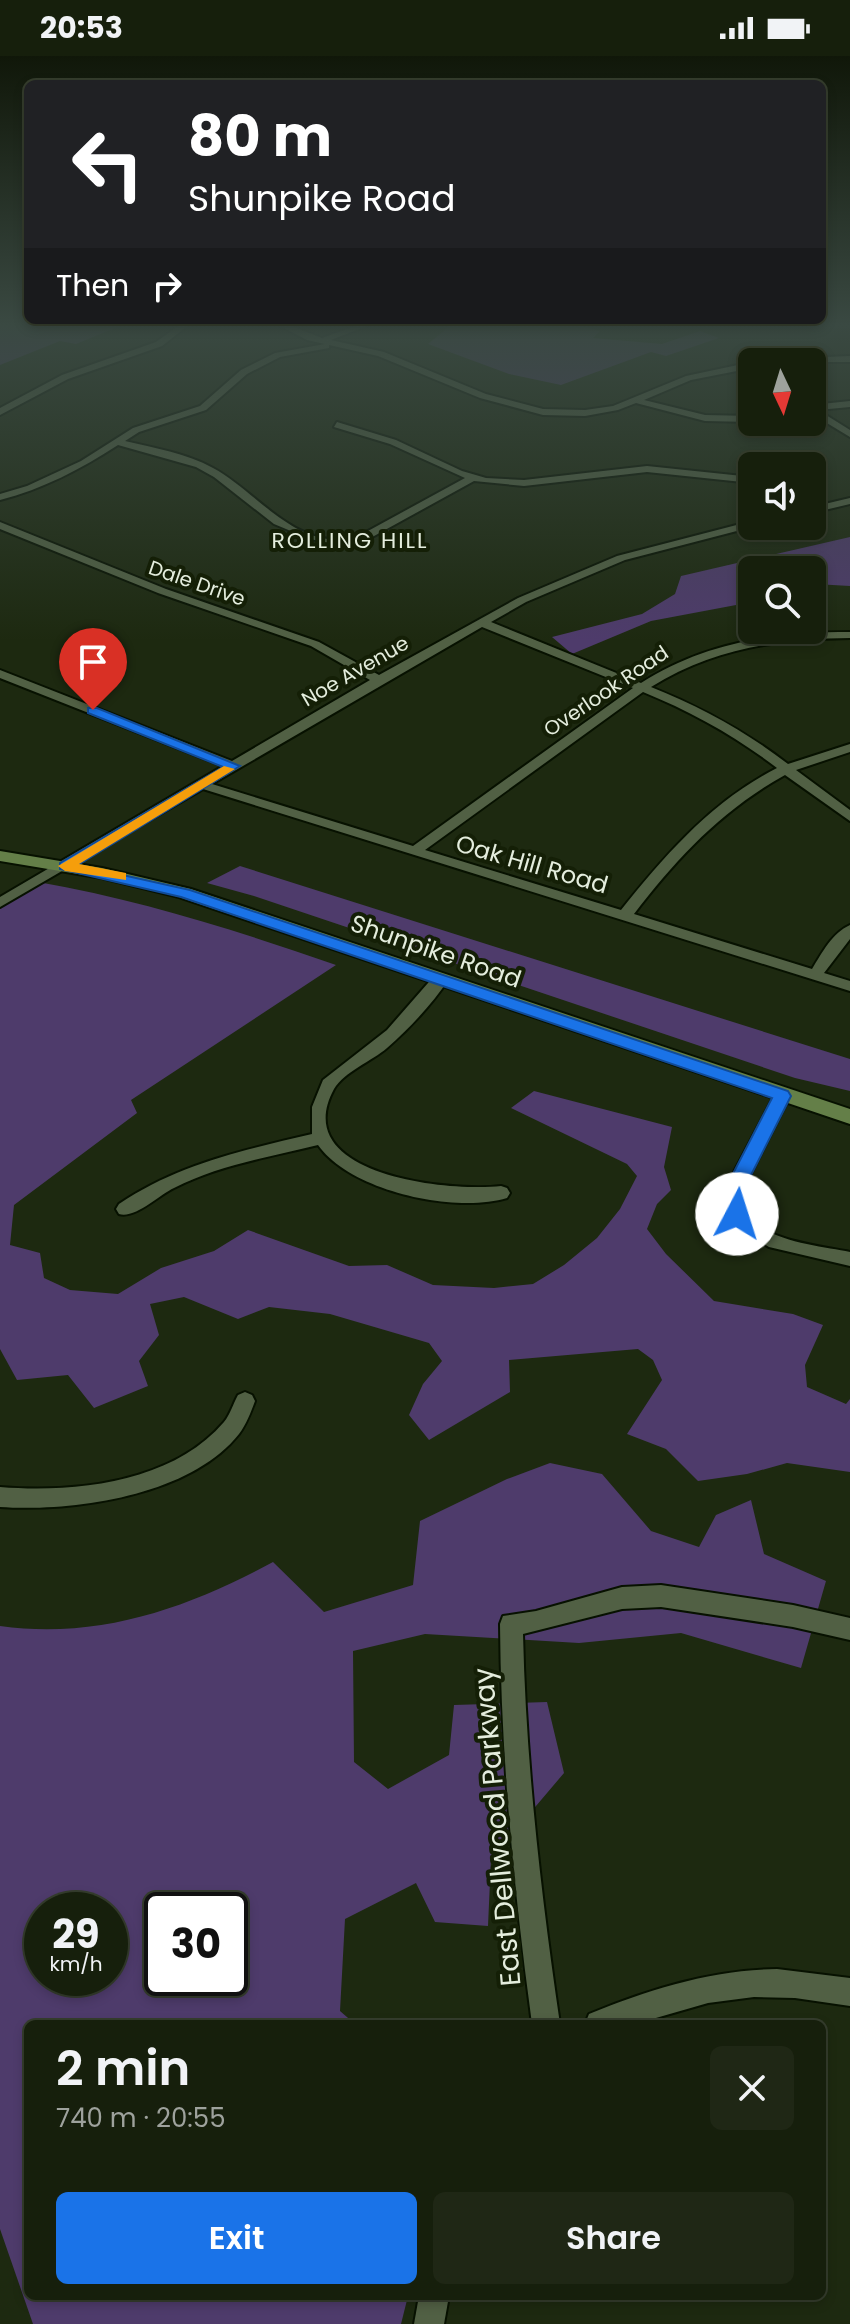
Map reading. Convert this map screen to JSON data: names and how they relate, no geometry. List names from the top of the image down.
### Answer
{
  "streets": {
    "main road": ["Shunpike Road"],
    "street": [
      "Dale Drive",
      "Noe Avenue",
      "Overlook Road",
      "Oak Hill Road",
      "East Dellwood Parkway"
    ]
  },
  "crossings": [
    ["Dale Drive", "Noe Avenue"],
    ["Noe Avenue", "Oak Hill Road"],
    ["Noe Avenue", "Shunpike Road"],
    ["Overlook Road", "Oak Hill Road"]
  ],
  "districts": ["ROLLING HILL"],
  "north": "bottom",
  "page": {
    "status": "20:53",
    "turn": ["80 m", "Shunpike Road"],
    "then": "Then",
    "speed": "29 km/h",
    "limit": "30",
    "heading": ["2 min", "740 m · 20:55"],
    "buttons": ["Exit", "Share"]
  }
}
